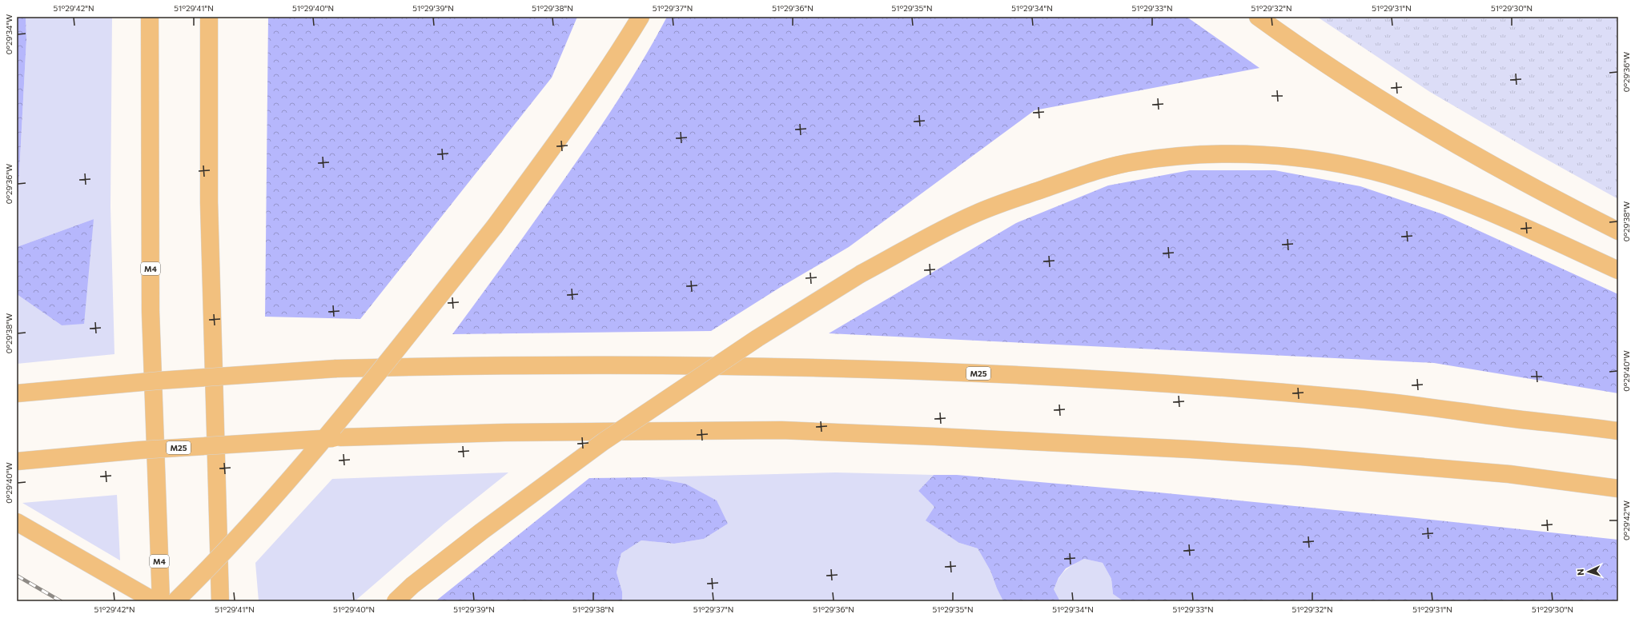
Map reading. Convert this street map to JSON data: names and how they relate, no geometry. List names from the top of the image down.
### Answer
{
  "streets": {
    "highway": ["M4", "M25"]
  },
  "north": "left",
  "coordinates": [
    "51°29'42\"N",
    "51°29'41\"N",
    "51°29'40\"N",
    "51°29'39\"N",
    "51°29'38\"N",
    "51°29'37\"N",
    "51°29'36\"N",
    "51°29'35\"N",
    "51°29'34\"N",
    "51°29'33\"N",
    "51°29'32\"N",
    "51°29'31\"N",
    "51°29'30\"N",
    "0°29'34\"W",
    "0°29'36\"W",
    "0°29'38\"W",
    "0°29'40\"W",
    "0°29'42\"W"
  ]
}
